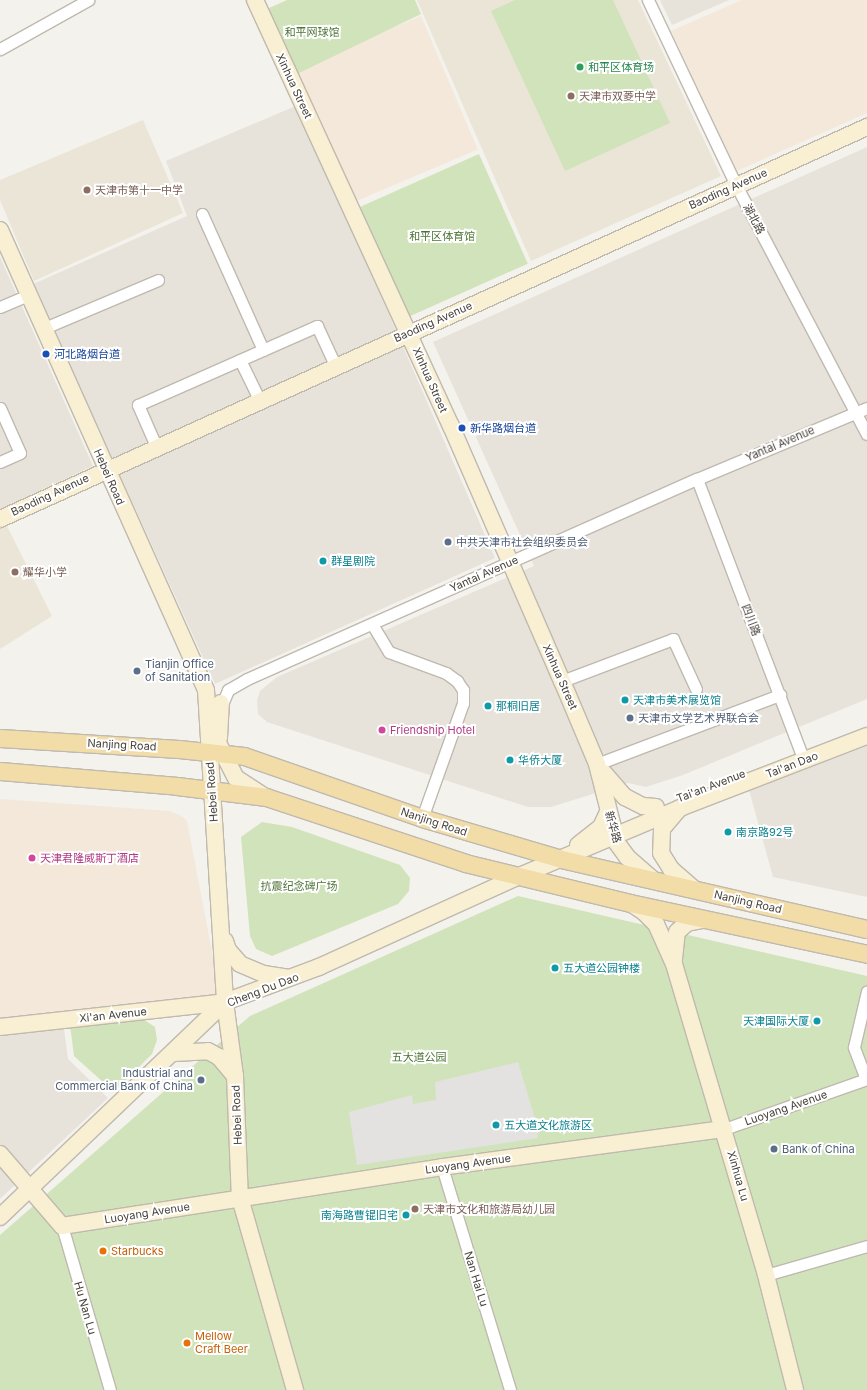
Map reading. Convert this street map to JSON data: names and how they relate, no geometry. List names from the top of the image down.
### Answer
{
  "streets": {
    "main road": ["Nanjing Road"],
    "street": [
      "Xinhua Street",
      "Baoding Avenue",
      "湖北路",
      "Yantai Avenue",
      "Hebei Road",
      "四川路",
      "Tai'an Dao",
      "Tai'an Avenue",
      "新华路",
      "Cheng Du Dao",
      "Xi'an Avenue",
      "Luoyang Avenue",
      "Xinhua Lu",
      "Nan Hai Lu",
      "Hu Nan Lu"
    ]
  },
  "crossings": [
    ["Xinhua Street", "Baoding Avenue"],
    ["Xinhua Street", "Yantai Avenue"],
    ["Xinhua Street", "新华路"],
    ["Baoding Avenue", "湖北路"],
    ["Baoding Avenue", "Hebei Road"],
    ["湖北路", "Yantai Avenue"],
    ["Yantai Avenue", "Hebei Road"],
    ["Yantai Avenue", "四川路"],
    ["Hebei Road", "Nanjing Road"],
    ["Hebei Road", "Cheng Du Dao"],
    ["Hebei Road", "Xi'an Avenue"],
    ["Hebei Road", "Luoyang Avenue"],
    ["四川路", "Tai'an Dao"],
    ["四川路", "Tai'an Avenue"],
    ["Nanjing Road", "Tai'an Dao"],
    ["Nanjing Road", "新华路"],
    ["Nanjing Road", "Cheng Du Dao"],
    ["Tai'an Dao", "Tai'an Avenue"],
    ["Tai'an Dao", "新华路"],
    ["Tai'an Dao", "Cheng Du Dao"],
    ["Tai'an Avenue", "新华路"],
    ["Cheng Du Dao", "Xi'an Avenue"],
    ["Luoyang Avenue", "Xinhua Lu"],
    ["Luoyang Avenue", "Nan Hai Lu"],
    ["Luoyang Avenue", "Hu Nan Lu"]
  ],
  "parks": [
    "和平网球馆",
    "和平区体育馆",
    "抗震纪念碑广场",
    "五大道公园"
  ],
  "places": [
    "和平区体育场",
    "天津市双菱中学",
    "天津市第十一中学",
    "河北路烟台道",
    "新华路烟台道",
    "中共天津市社会组织委员会",
    "群星剧院",
    "耀华小学",
    "Tianjin Office of Sanitation",
    "天津市美术展览馆",
    "那桐旧居",
    "天津市文学艺术界联合会",
    "Friendship Hotel",
    "华侨大厦",
    "南京路92号",
    "天津君隆威斯丁酒店",
    "五大道公园钟楼",
    "天津国际大厦",
    "Industrial and Commercial Bank of China",
    "五大道文化旅游区",
    "Bank of China",
    "天津市文化和旅游局幼儿园",
    "南海路曹锟旧宅",
    "Starbucks",
    "Mellow Craft Beer"
  ]
}
